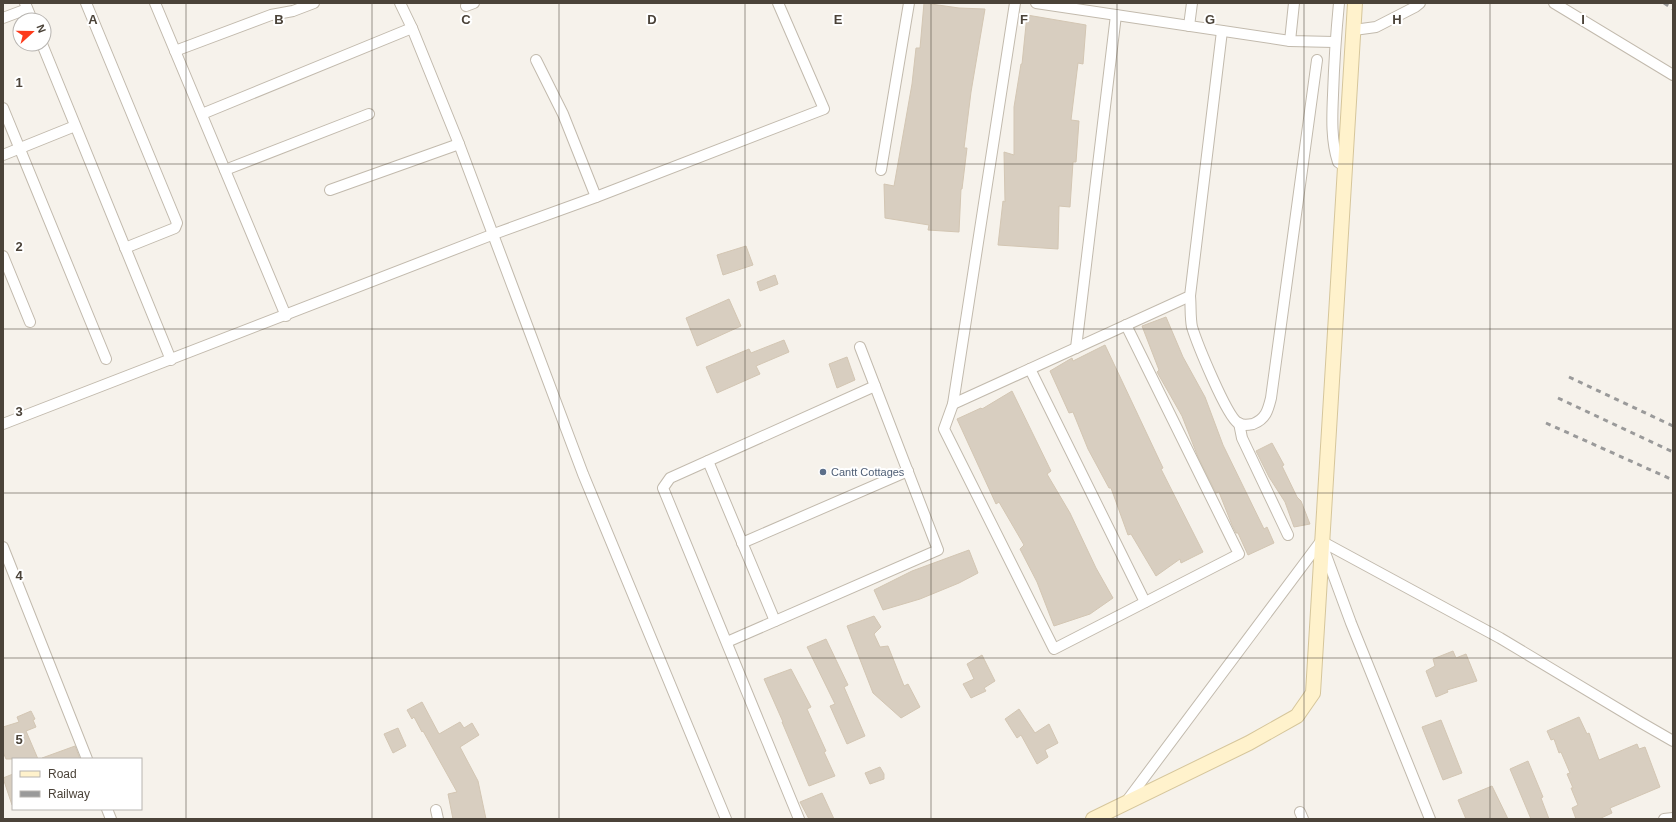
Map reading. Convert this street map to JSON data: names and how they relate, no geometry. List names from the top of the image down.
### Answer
{
  "places": ["Cantt Cottages"],
  "legend": ["Road", "Railway"],
  "north": "right",
  "grid": {
    "columns": [
      "A",
      "B",
      "C",
      "D",
      "E",
      "F",
      "G",
      "H",
      "I"
    ],
    "rows": [
      "1",
      "2",
      "3",
      "4",
      "5"
    ]
  }
}
